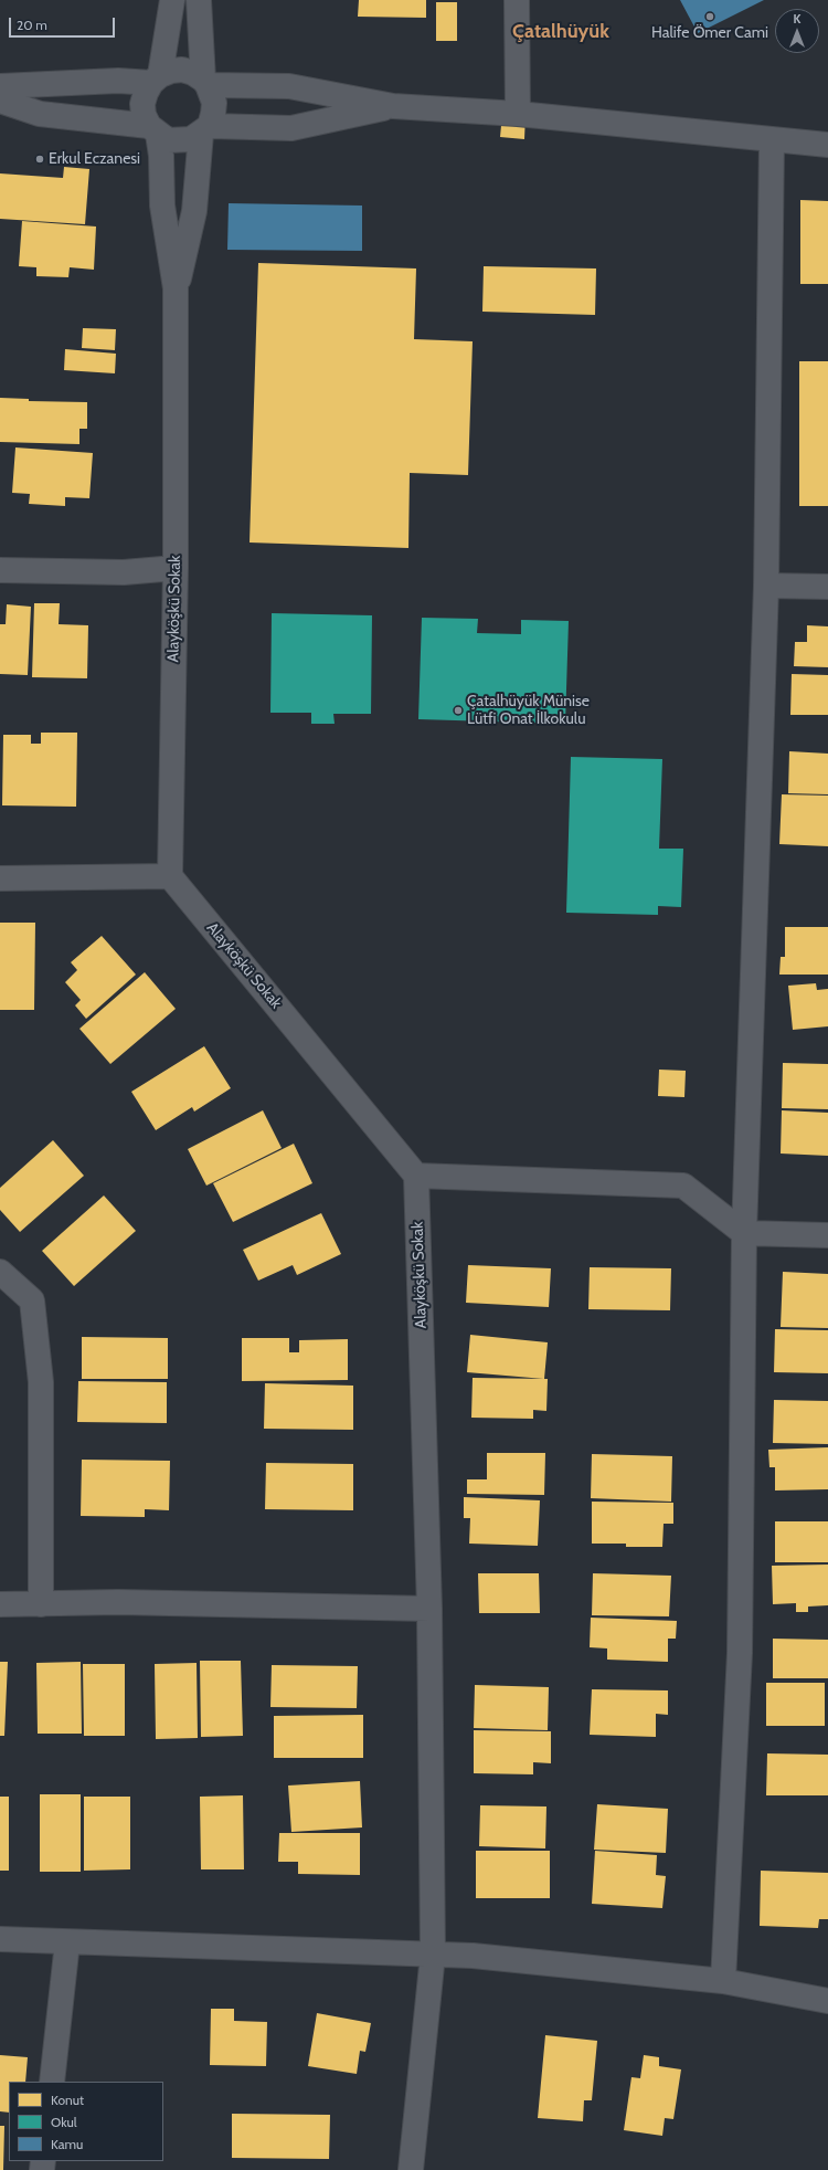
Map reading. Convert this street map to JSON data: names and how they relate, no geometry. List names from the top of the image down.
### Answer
{
  "streets": {
    "street": ["Alayköşkü Sokak"]
  },
  "districts": ["Çatalhüyük"],
  "places": ["Halife Ömer Cami", "Erkul Eczanesi", "Çatalhüyük Münise Lütfi Onat İlkokulu"],
  "legend": ["Konut", "Okul", "Kamu"],
  "scale_bar": "20 m",
  "north": "top"
}
